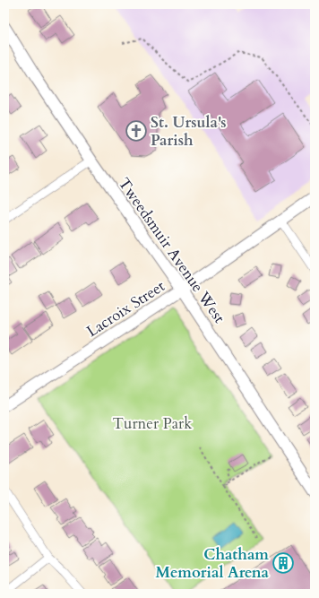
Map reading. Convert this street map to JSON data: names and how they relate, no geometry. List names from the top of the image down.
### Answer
{
  "streets": {
    "street": ["Tweedsmuir Avenue West", "Lacroix Street"]
  },
  "crossings": [
    ["Tweedsmuir Avenue West", "Lacroix Street"]
  ],
  "parks": ["Turner Park"],
  "places": {
    "church": ["St. Ursula's Parish"],
    "building": ["Chatham Memorial Arena"]
  }
}
